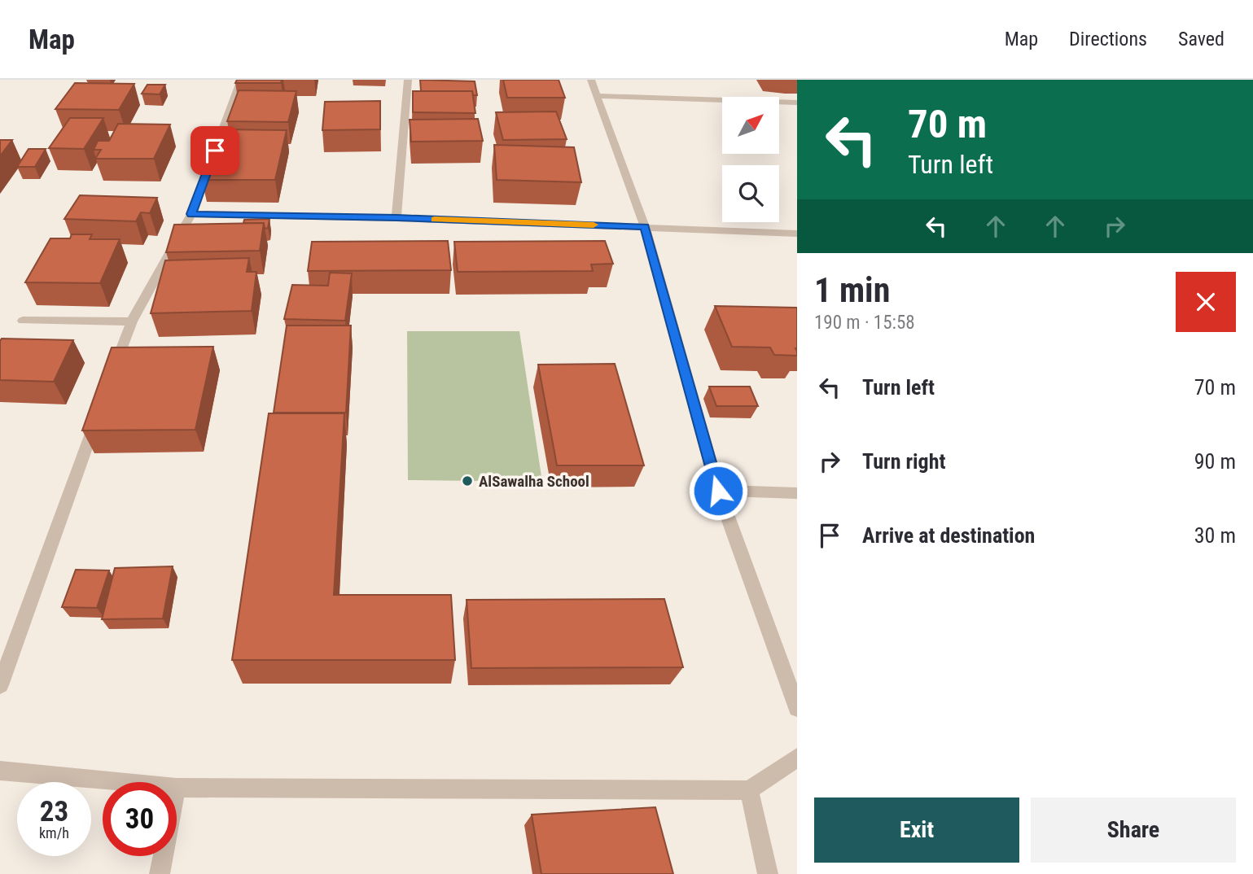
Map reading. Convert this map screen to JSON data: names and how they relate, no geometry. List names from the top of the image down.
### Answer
{
  "places": ["AlSawalha School"],
  "north": "top right",
  "page": {
    "header": "Map",
    "nav": ["Map", "Directions", "Saved"],
    "turn": ["70 m", "Turn left"],
    "heading": ["1 min", "190 m · 15:58"],
    "list": [
      {
        "name": "Turn left",
        "value": "70 m"
      },
      {
        "name": "Turn right",
        "value": "90 m"
      },
      {
        "name": "Arrive at destination",
        "value": "30 m"
      }
    ],
    "speed": "23 km/h",
    "limit": "30",
    "buttons": ["Exit", "Share"]
  }
}
